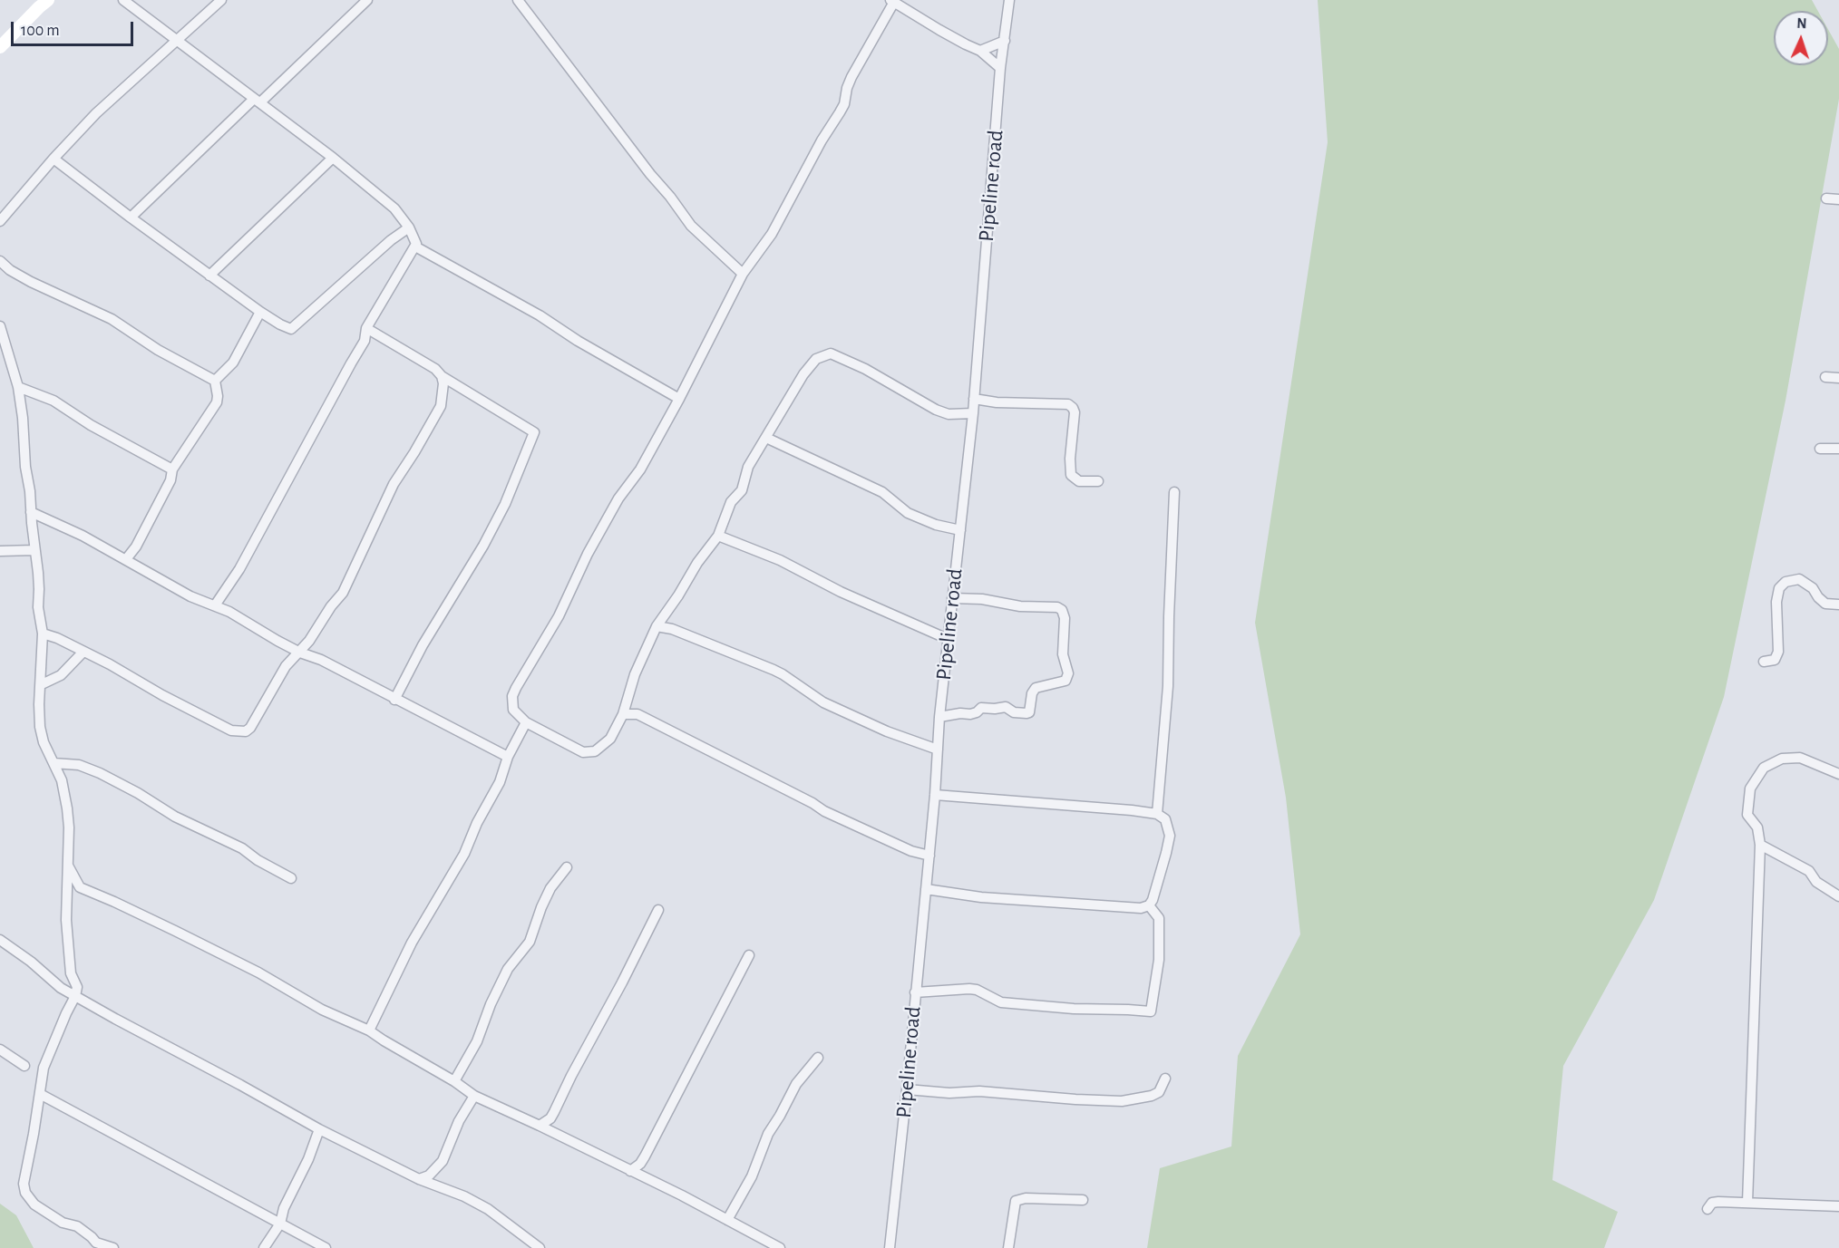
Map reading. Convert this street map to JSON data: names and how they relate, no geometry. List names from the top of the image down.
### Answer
{
  "streets": {
    "street": ["Pipeline road"]
  },
  "scale_bar": "100 m",
  "north": "top"
}
